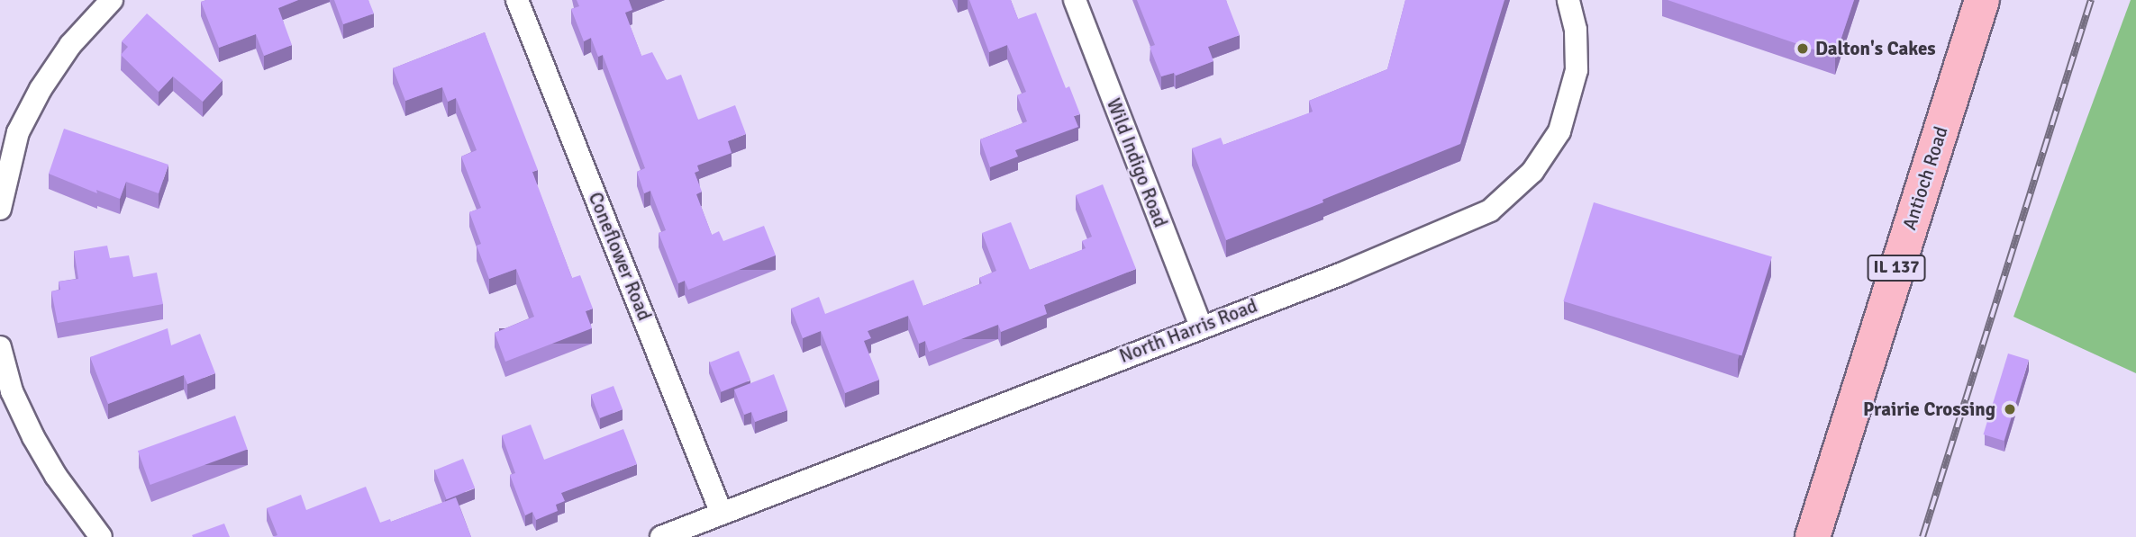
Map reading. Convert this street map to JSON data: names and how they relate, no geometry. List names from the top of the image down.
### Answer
{
  "streets": {
    "main road": ["Antioch Road", "IL 137"],
    "street": ["Wild Indigo Road", "Coneflower Road", "North Harris Road"]
  },
  "crossings": [
    ["Wild Indigo Road", "North Harris Road"],
    ["Coneflower Road", "North Harris Road"]
  ],
  "places": ["Dalton's Cakes", "Prairie Crossing"]
}
